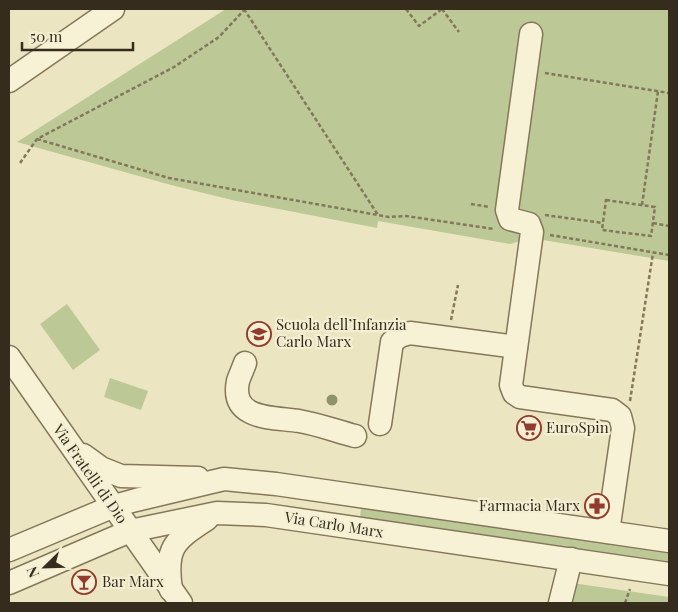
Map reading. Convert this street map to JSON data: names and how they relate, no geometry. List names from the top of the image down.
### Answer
{
  "streets": {
    "street": ["Via Fratelli di Dio", "Via Carlo Marx"]
  },
  "crossings": [
    ["Via Fratelli di Dio", "Via Carlo Marx"]
  ],
  "places": {
    "school or university": ["Scuola dell’Infanzia Carlo Marx"],
    "supermarket": ["EuroSpin"],
    "pharmacy": ["Farmacia Marx"],
    "bar": ["Bar Marx"]
  },
  "scale_bar": "50 m",
  "north": "bottom left"
}
